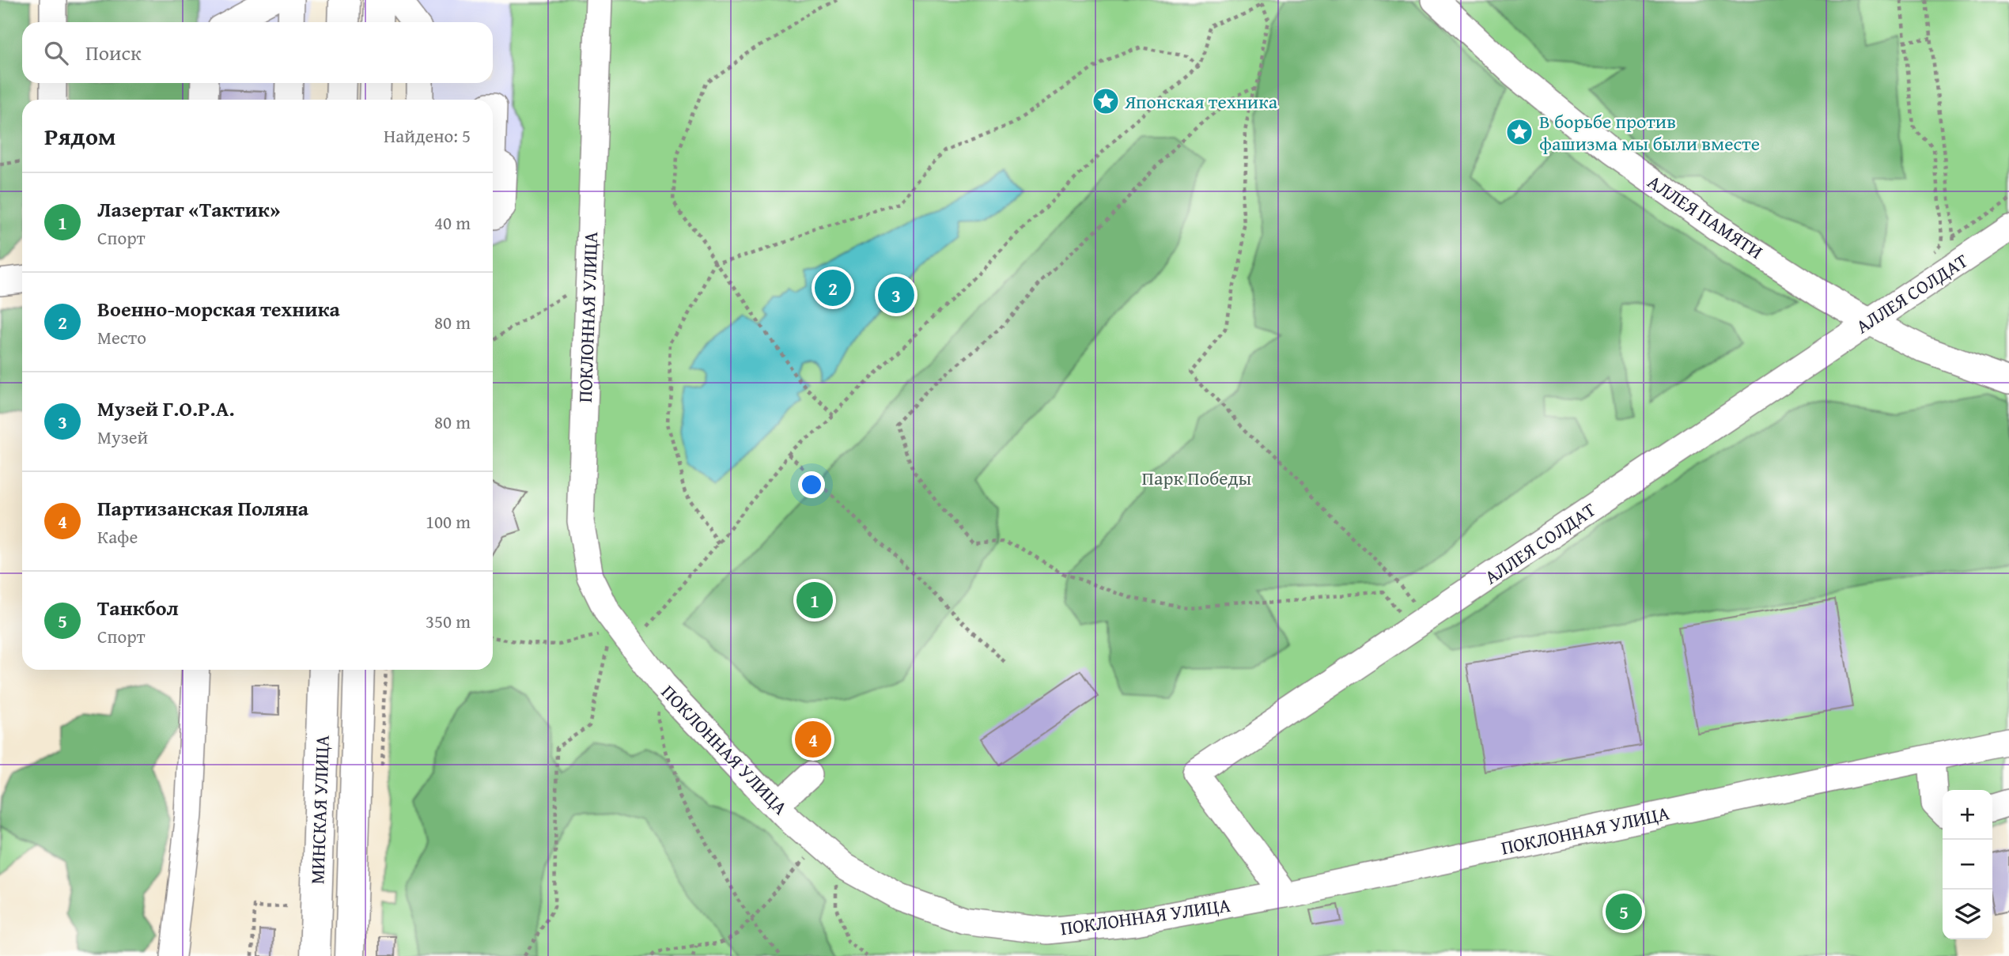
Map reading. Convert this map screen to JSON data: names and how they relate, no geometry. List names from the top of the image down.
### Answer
{
  "streets": {
    "main road": ["МИНСКАЯ УЛИЦА"],
    "street": ["АЛЛЕЯ ПАМЯТИ", "АЛЛЕЯ СОЛДАТ", "ПОКЛОННАЯ УЛИЦА"]
  },
  "crossings": [
    ["АЛЛЕЯ ПАМЯТИ", "АЛЛЕЯ СОЛДАТ"],
    ["АЛЛЕЯ СОЛДАТ", "ПОКЛОННАЯ УЛИЦА"]
  ],
  "parks": ["Парк Победы"],
  "places": {
    "place": ["Японская техника", "В борьбе против фашизма мы были вместе"]
  },
  "page": {
    "search": "Поиск",
    "heading": ["Рядом", "Найдено: 5"],
    "list": [
      {
        "mark": "1",
        "name": "Лазертаг «Тактик»",
        "note": "Спорт",
        "value": "40 m"
      },
      {
        "mark": "2",
        "name": "Военно-морская техника",
        "note": "Место",
        "value": "80 m"
      },
      {
        "mark": "3",
        "name": "Музей Г.О.Р.А.",
        "note": "Музей",
        "value": "80 m"
      },
      {
        "mark": "4",
        "name": "Партизанская Поляна",
        "note": "Кафе",
        "value": "100 m"
      },
      {
        "mark": "5",
        "name": "Танкбол",
        "note": "Спорт",
        "value": "350 m"
      }
    ],
    "pins": [
      "2",
      "3",
      "1",
      "4",
      "5"
    ],
    "map_buttons": ["+", "−"]
  }
}
